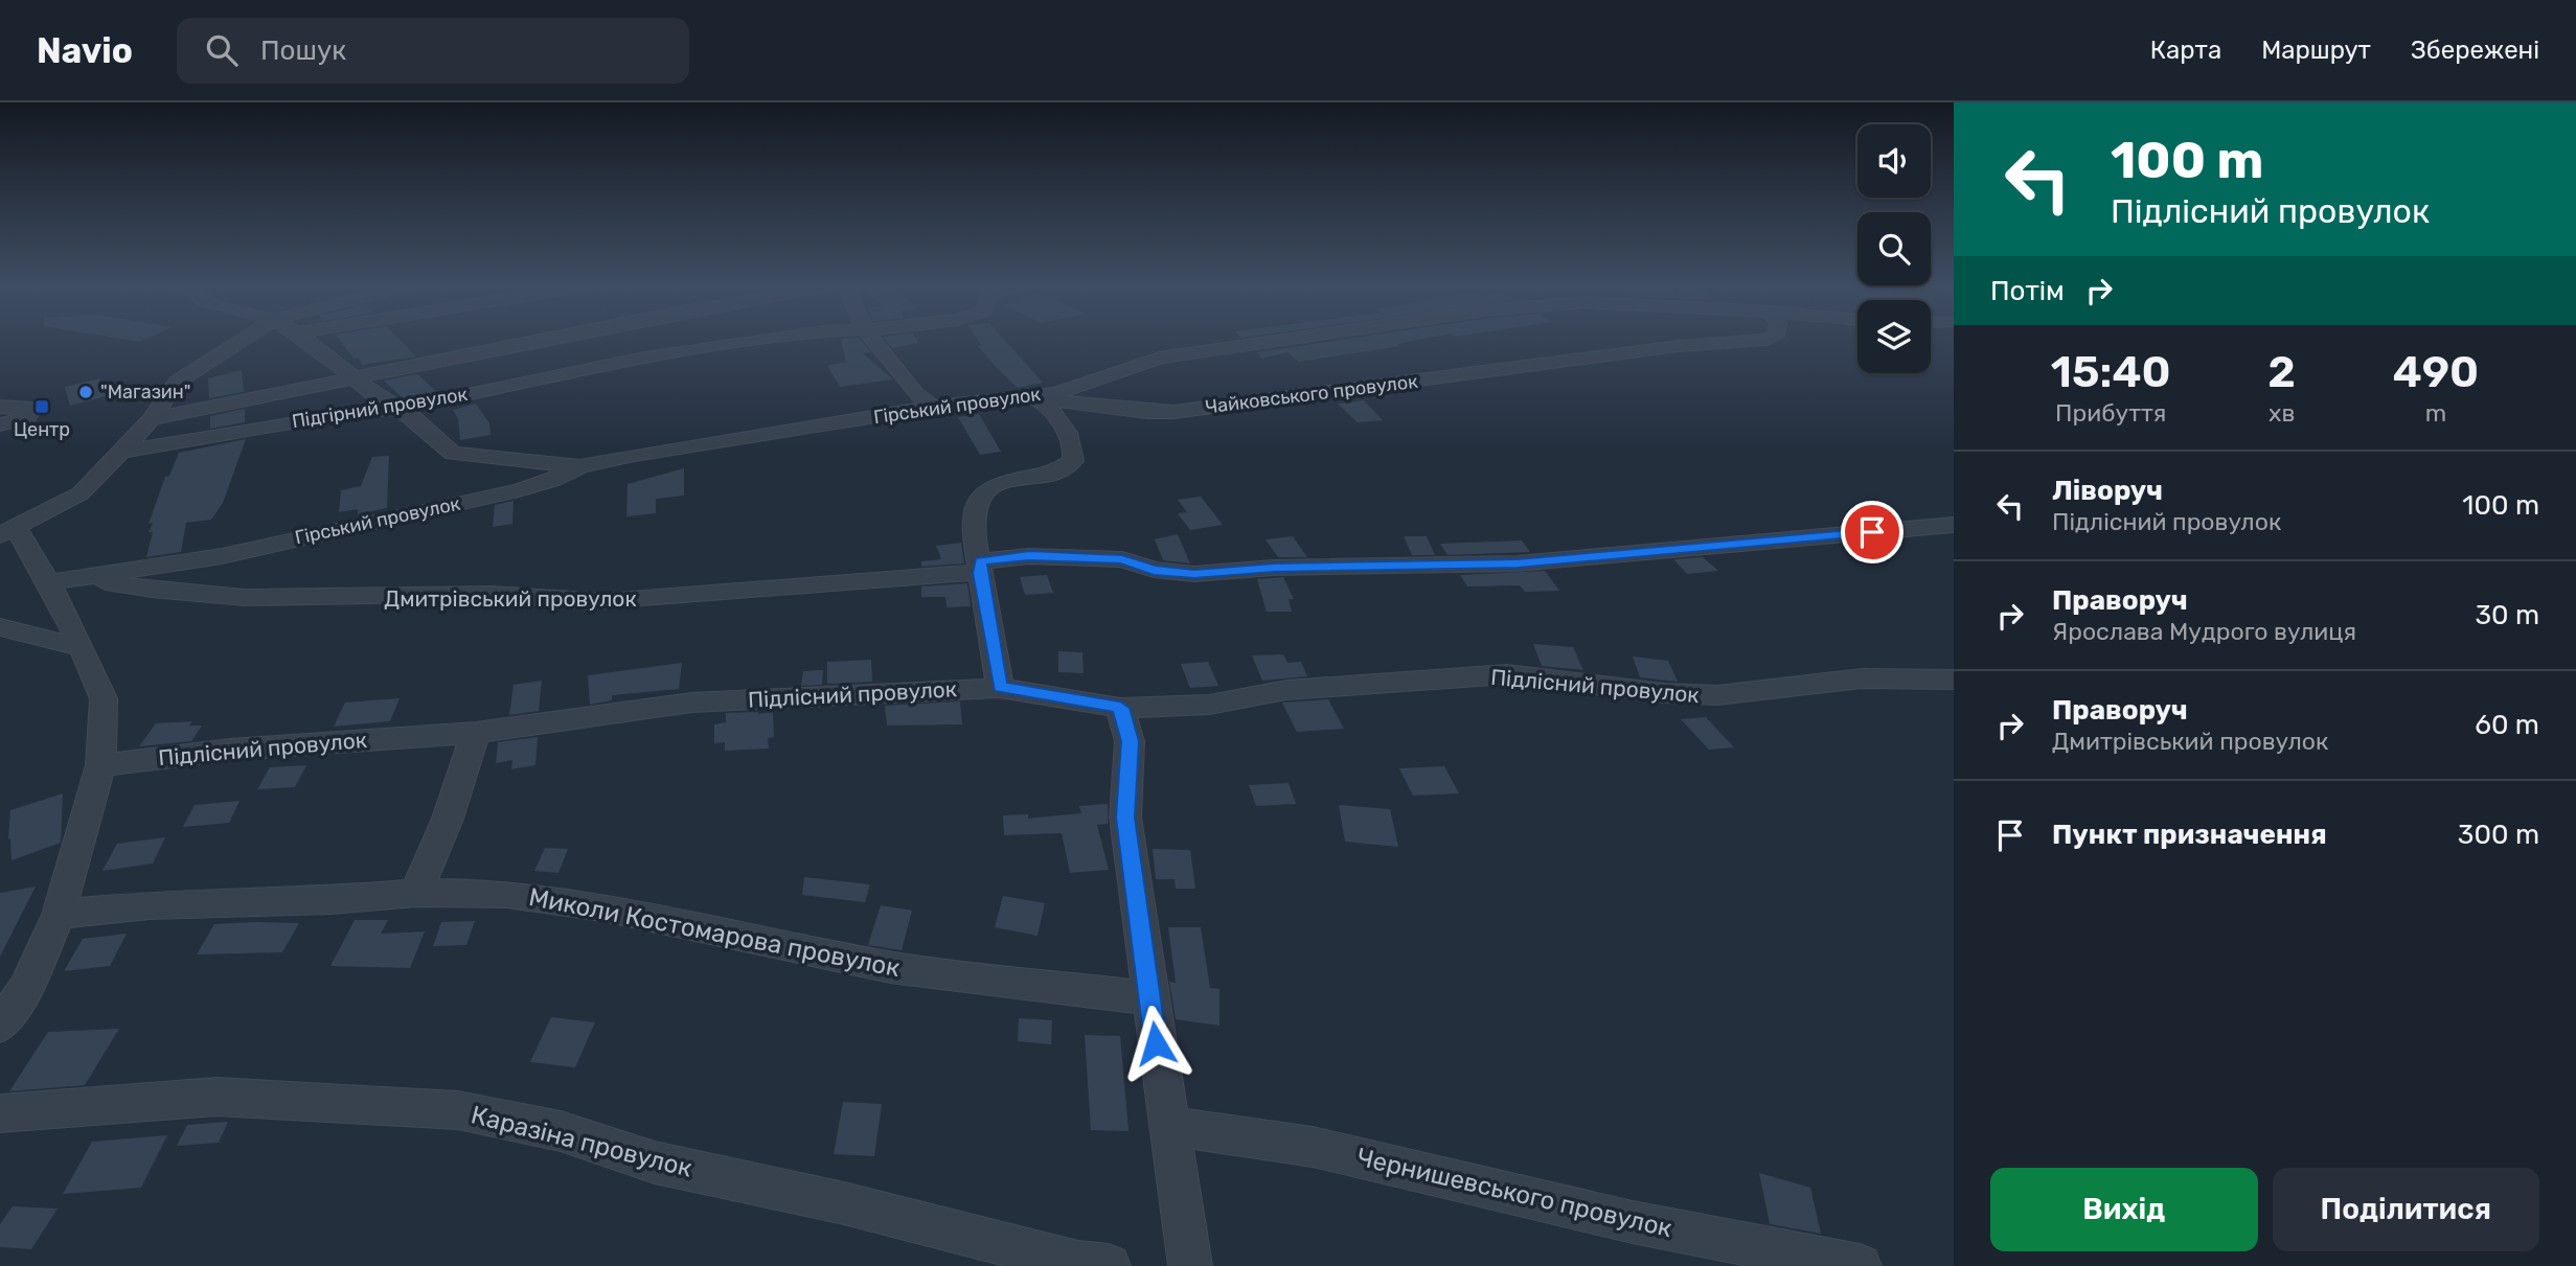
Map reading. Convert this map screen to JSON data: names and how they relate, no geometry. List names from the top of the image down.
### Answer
{
  "streets": {
    "street": [
      "Чайковського провулок",
      "Гірський провулок",
      "Підгірний провулок",
      "Дмитрівський провулок",
      "Підлісний провулок",
      "Миколи Костомарова провулок",
      "Каразіна провулок",
      "Чернишевського провулок"
    ]
  },
  "crossings": [
    ["Чайковського провулок", "Гірський провулок"],
    ["Гірський провулок", "Дмитрівський провулок"]
  ],
  "places": {
    "other": ["\"Магазин\""],
    "transit": ["Центр"]
  },
  "page": {
    "header": "Navio",
    "search": "Пошук",
    "nav": ["Карта", "Маршрут", "Збережені"],
    "turn": ["100 m", "Підлісний провулок"],
    "then": "Потім",
    "eta": [
      "15:40",
      "Прибуття",
      "2",
      "хв",
      "490",
      "m"
    ],
    "list": [
      {
        "name": "Ліворуч",
        "note": "Підлісний провулок",
        "value": "100 m"
      },
      {
        "name": "Праворуч",
        "note": "Ярослава Мудрого вулиця",
        "value": "30 m"
      },
      {
        "name": "Праворуч",
        "note": "Дмитрівський провулок",
        "value": "60 m"
      },
      {
        "name": "Пункт призначення",
        "value": "300 m"
      }
    ],
    "buttons": ["Вихід", "Поділитися"]
  }
}
